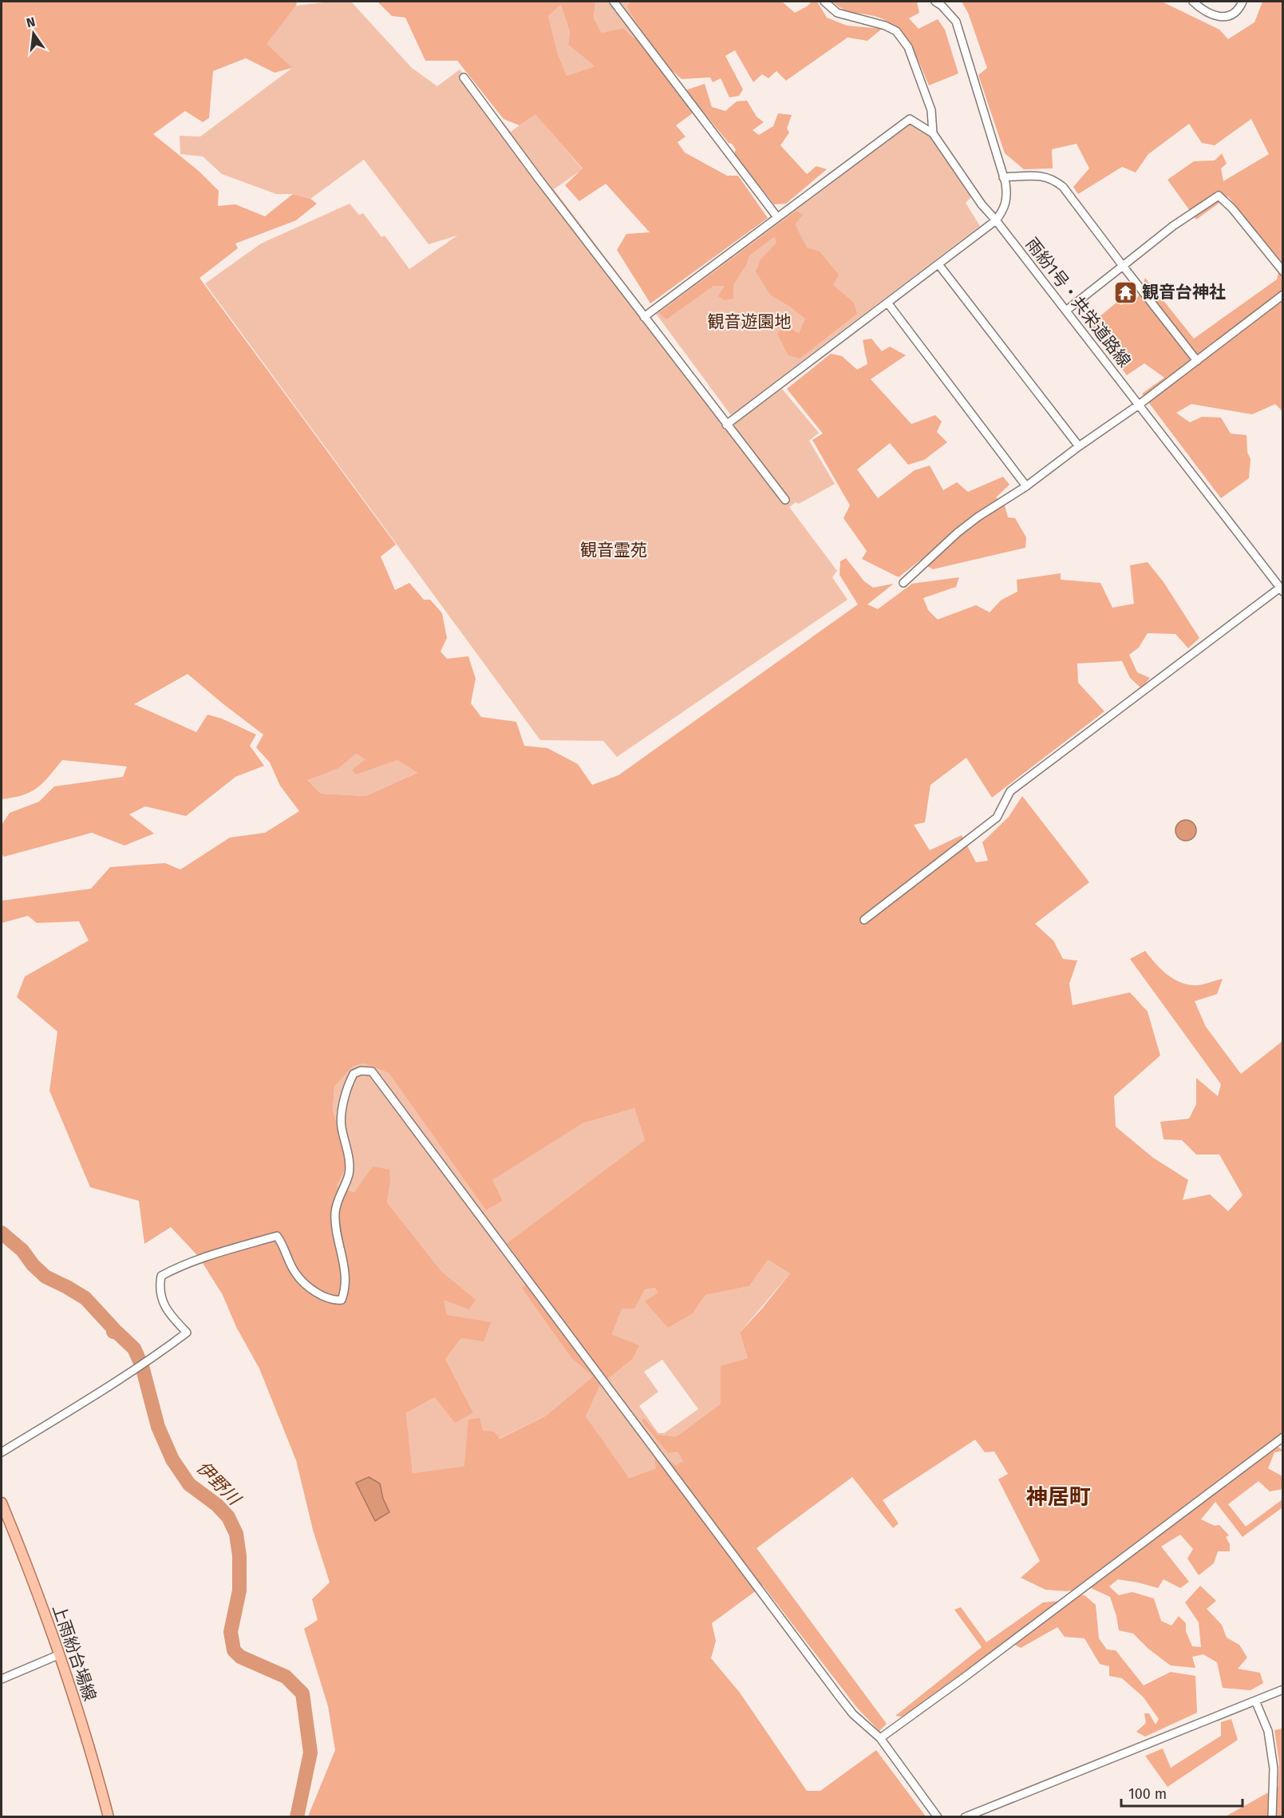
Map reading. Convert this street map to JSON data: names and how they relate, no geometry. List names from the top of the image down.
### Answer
{
  "streets": {
    "main road": ["上雨紛台場線"],
    "street": ["雨紛1号・共栄道路線"]
  },
  "districts": ["神居町"],
  "water": ["伊野川"],
  "parks": ["観音遊園地", "観音霊苑"],
  "places": {
    "temple": ["観音台神社"]
  },
  "scale_bar": "100 m",
  "north": "top"
}
